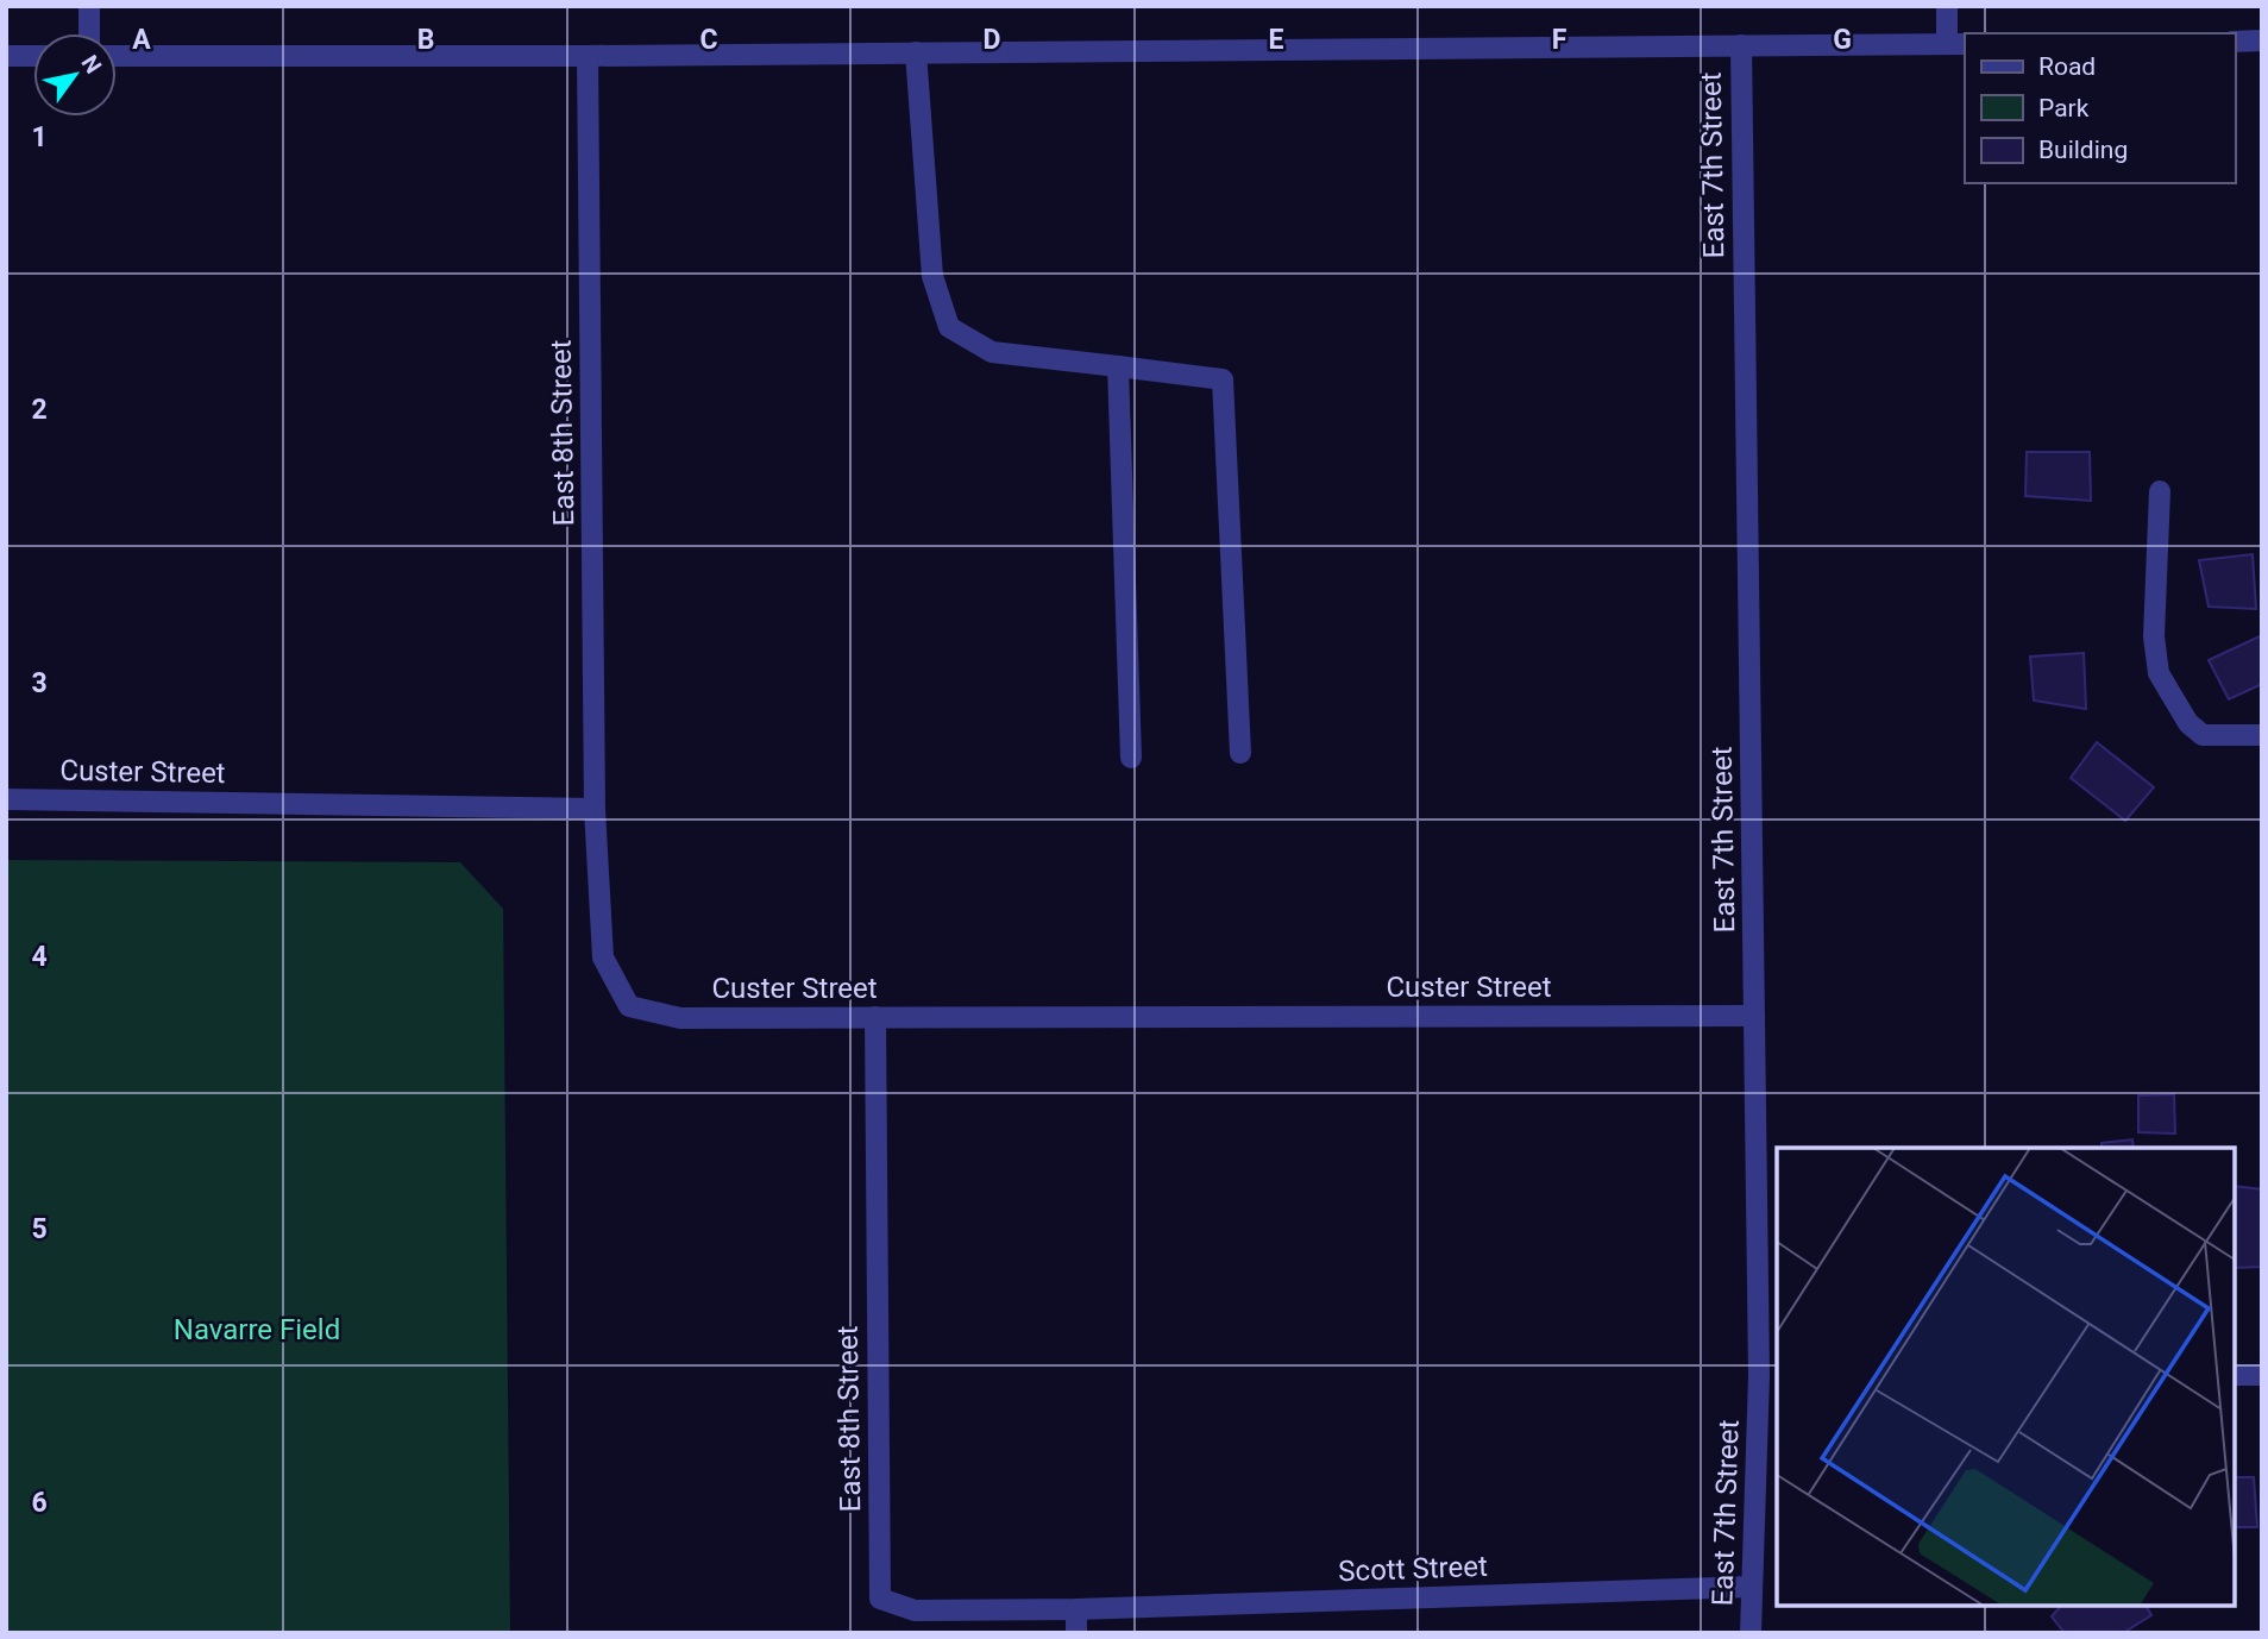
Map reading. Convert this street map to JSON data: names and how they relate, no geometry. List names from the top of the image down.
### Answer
{
  "streets": {
    "street": [
      "East 7th Street",
      "East 8th Street",
      "Custer Street",
      "Scott Street"
    ]
  },
  "crossings": [
    ["East 7th Street", "Custer Street"],
    ["East 7th Street", "Scott Street"],
    ["East 8th Street", "Custer Street"],
    ["East 8th Street", "Scott Street"]
  ],
  "parks": ["Navarre Field"],
  "legend": ["Road", "Park", "Building"],
  "north": "top right",
  "grid": {
    "columns": [
      "A",
      "B",
      "C",
      "D",
      "E",
      "F",
      "G"
    ],
    "rows": [
      "1",
      "2",
      "3",
      "4",
      "5",
      "6"
    ]
  }
}
